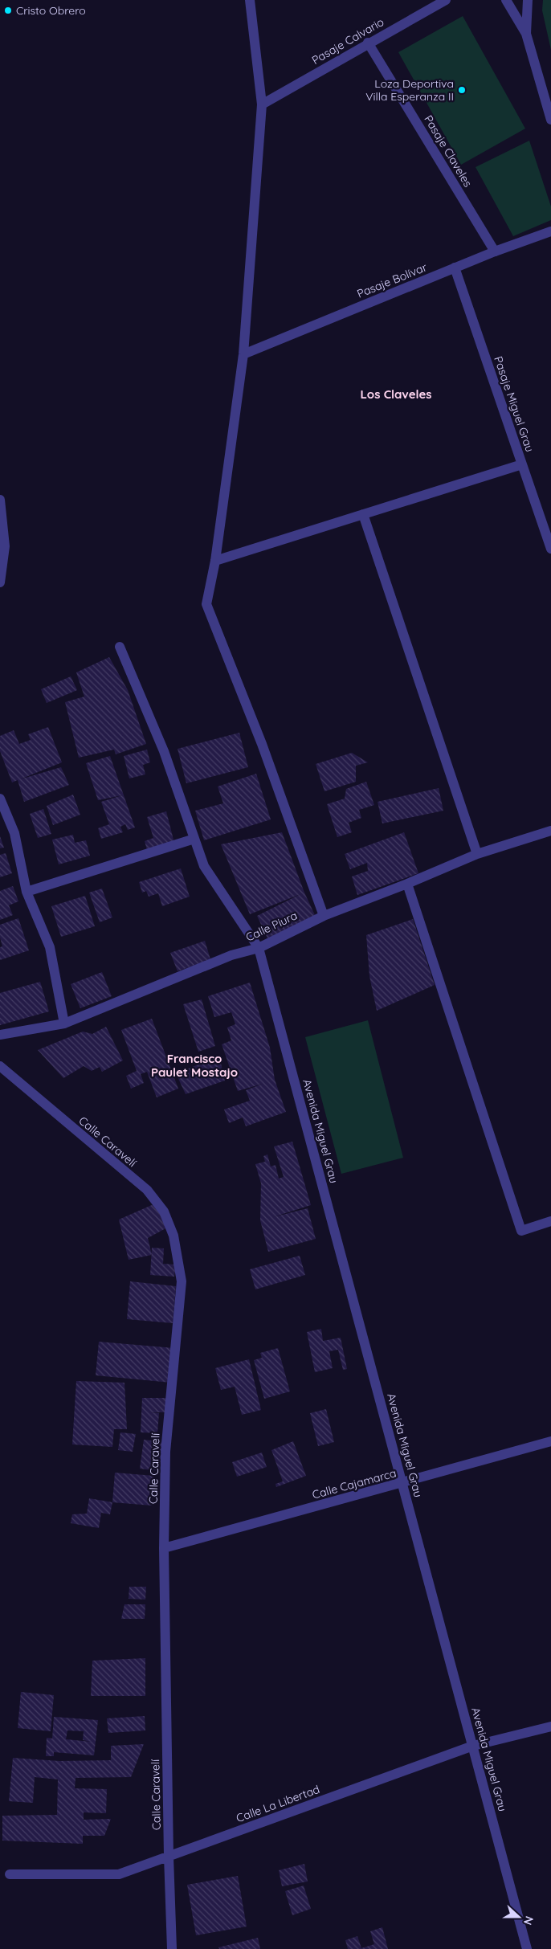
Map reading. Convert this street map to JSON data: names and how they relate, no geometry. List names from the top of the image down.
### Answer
{
  "streets": {
    "street": [
      "Pasaje Calvario",
      "Pasaje Claveles",
      "Pasaje Bolívar",
      "Pasaje Miguel Grau",
      "Calle Piura",
      "Avenida Miguel Grau",
      "Calle Caravelí",
      "Calle Cajamarca",
      "Calle La Libertad"
    ]
  },
  "crossings": [
    ["Pasaje Calvario", "Pasaje Claveles"],
    ["Pasaje Claveles", "Pasaje Bolívar"],
    ["Pasaje Bolívar", "Pasaje Miguel Grau"],
    ["Calle Piura", "Avenida Miguel Grau"],
    ["Avenida Miguel Grau", "Calle Cajamarca"],
    ["Avenida Miguel Grau", "Calle La Libertad"],
    ["Calle Caravelí", "Calle Cajamarca"],
    ["Calle Caravelí", "Calle La Libertad"]
  ],
  "districts": ["Los Claveles", "Francisco Paulet Mostajo"],
  "places": ["Cristo Obrero", "Loza Deportiva Villa Esperanza II"],
  "north": "right"
}
